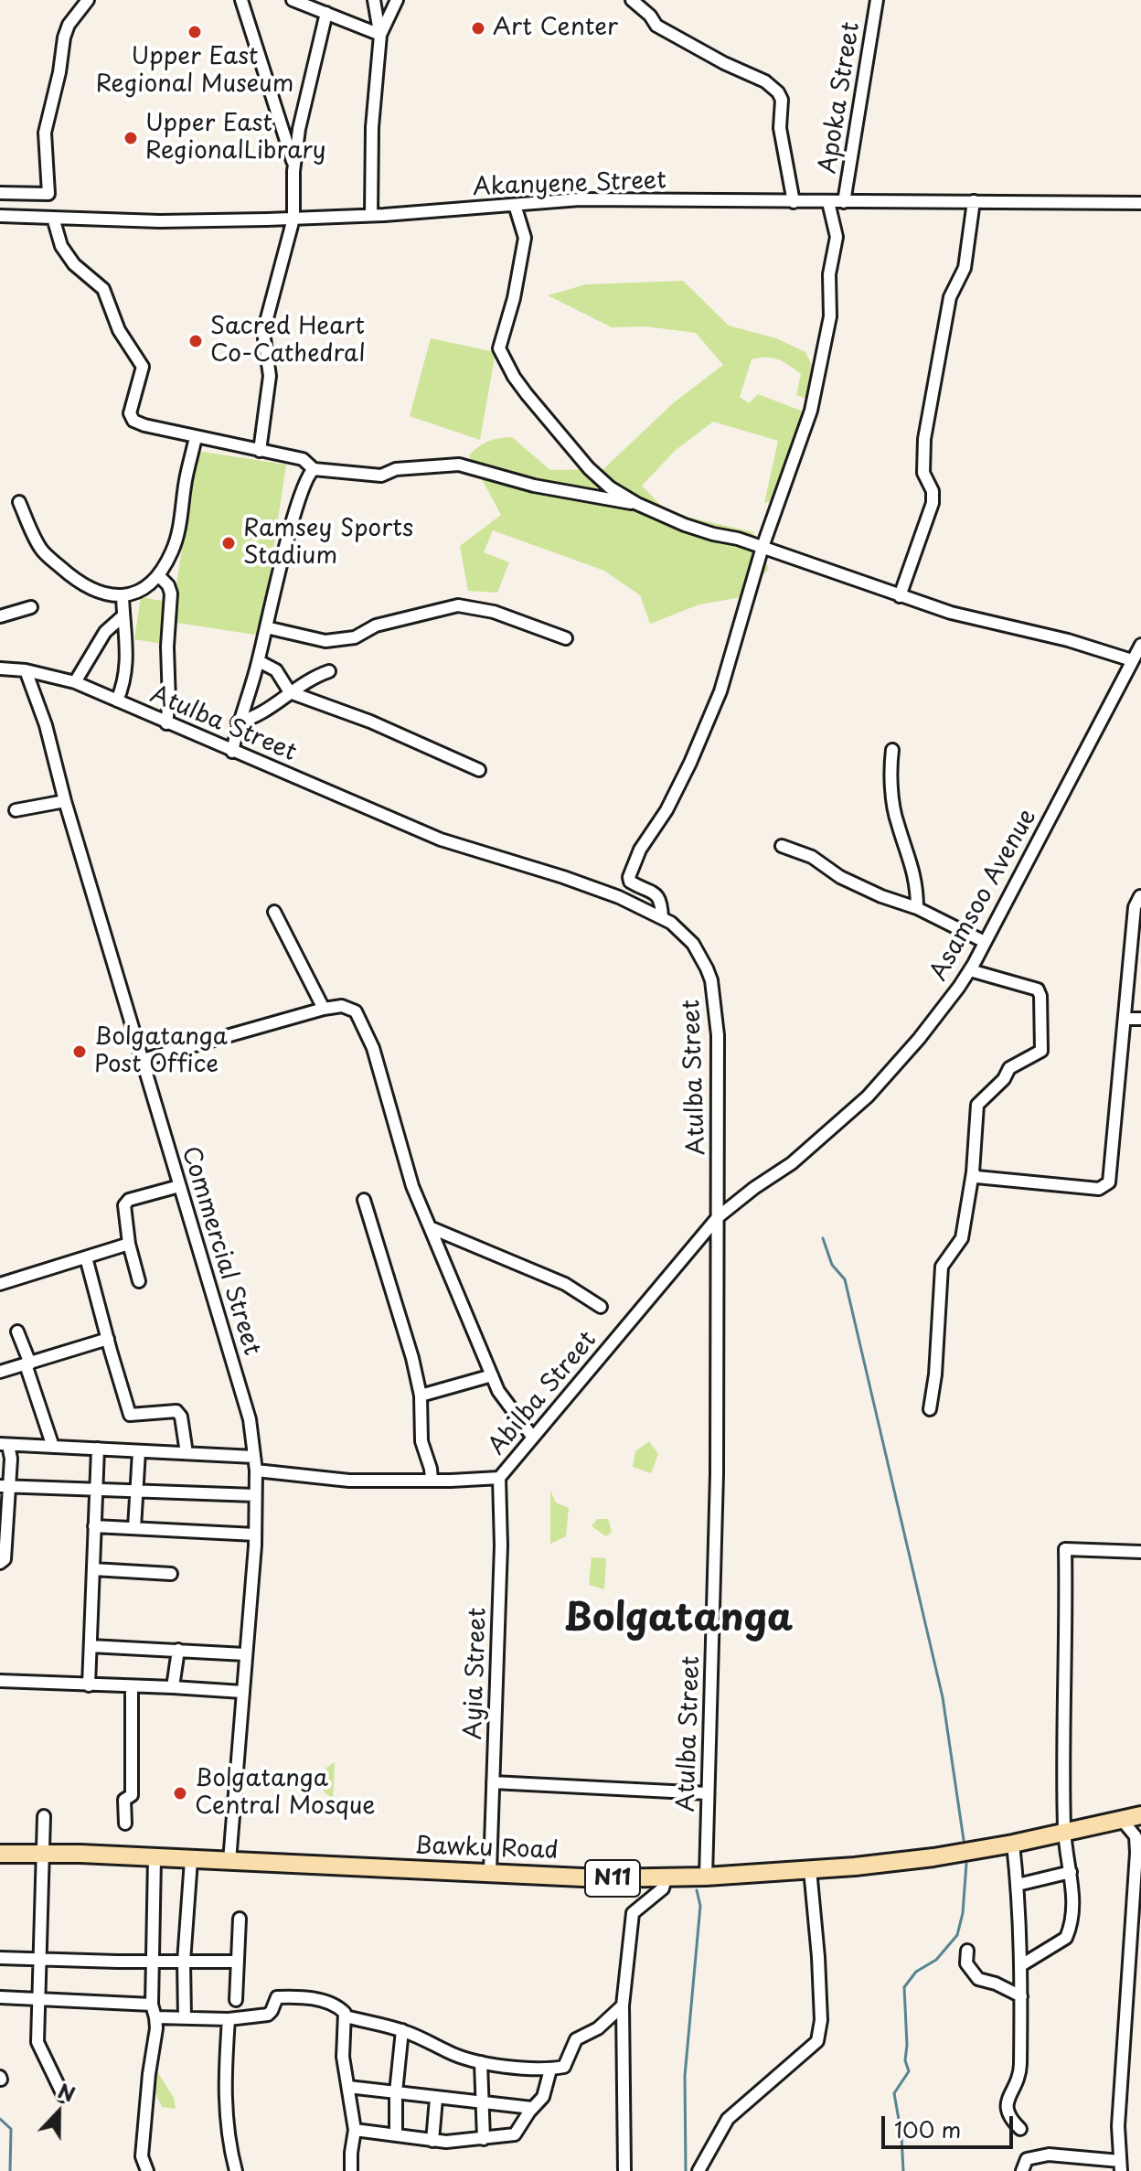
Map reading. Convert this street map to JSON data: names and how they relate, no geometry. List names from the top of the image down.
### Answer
{
  "streets": {
    "highway": ["Bawku Road", "N11"],
    "street": [
      "Apoka Street",
      "Akanyene Street",
      "Atulba Street",
      "Asamsoo Avenue",
      "Commercial Street",
      "Abilba Street",
      "Ayia Street"
    ]
  },
  "crossings": [
    ["Apoka Street", "Akanyene Street"],
    ["Atulba Street", "Asamsoo Avenue"],
    ["Atulba Street", "Commercial Street"],
    ["Atulba Street", "Abilba Street"],
    ["Atulba Street", "Bawku Road"],
    ["Asamsoo Avenue", "Abilba Street"],
    ["Commercial Street", "Abilba Street"],
    ["Commercial Street", "Bawku Road"],
    ["Abilba Street", "Ayia Street"],
    ["Ayia Street", "Bawku Road"]
  ],
  "districts": ["Bolgatanga"],
  "places": [
    "Art Center",
    "Upper East Regional Museum",
    "Upper East RegionalLibrary",
    "Sacred Heart Co-Cathedral",
    "Ramsey Sports Stadium",
    "Bolgatanga Post Office",
    "Bolgatanga Central Mosque"
  ],
  "scale_bar": "100 m",
  "north": "top"
}
